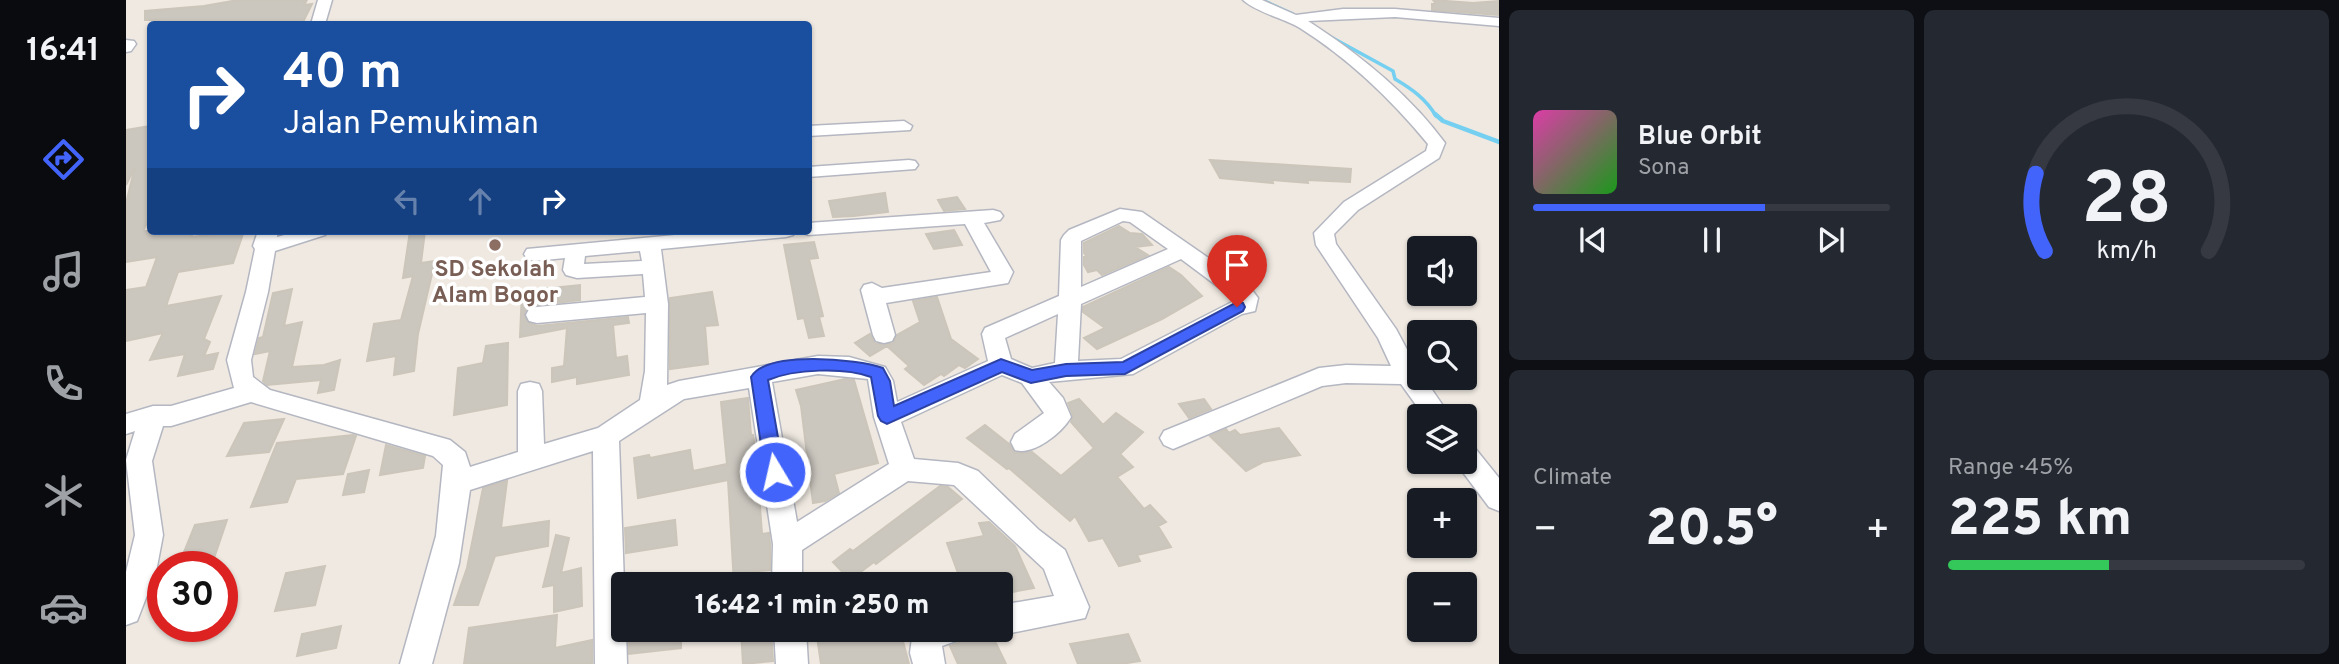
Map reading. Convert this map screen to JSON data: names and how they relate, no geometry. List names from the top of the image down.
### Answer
{
  "places": ["SD Sekolah Alam Bogor"],
  "page": {
    "tabs": "16:41",
    "turn": ["40 m", "Jalan Pemukiman"],
    "song": ["Blue Orbit", "Sona"],
    "map_buttons": ["+", "−"],
    "tile": [
      "Climate",
      ["Range · 45%", "225 km"]
    ],
    "heat": ["−", "20.5°", "+"],
    "limit": "30",
    "trip": "16:42 · 1 min · 250 m",
    "gauge": ["28", "km/h"]
  }
}
